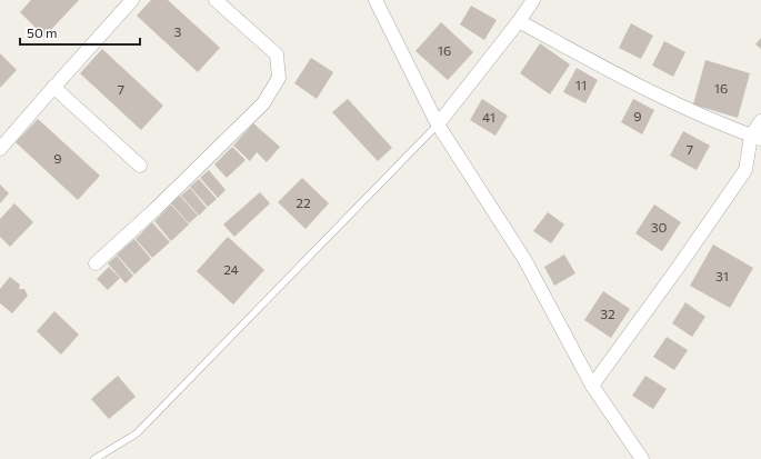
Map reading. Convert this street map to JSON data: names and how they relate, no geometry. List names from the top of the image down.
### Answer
{
  "house_numbers": [
    "3",
    "16",
    "11",
    "16",
    "7",
    "9",
    "41",
    "7",
    "9",
    "22",
    "30",
    "24",
    "31",
    "32"
  ],
  "scale_bar": "50 m"
}
